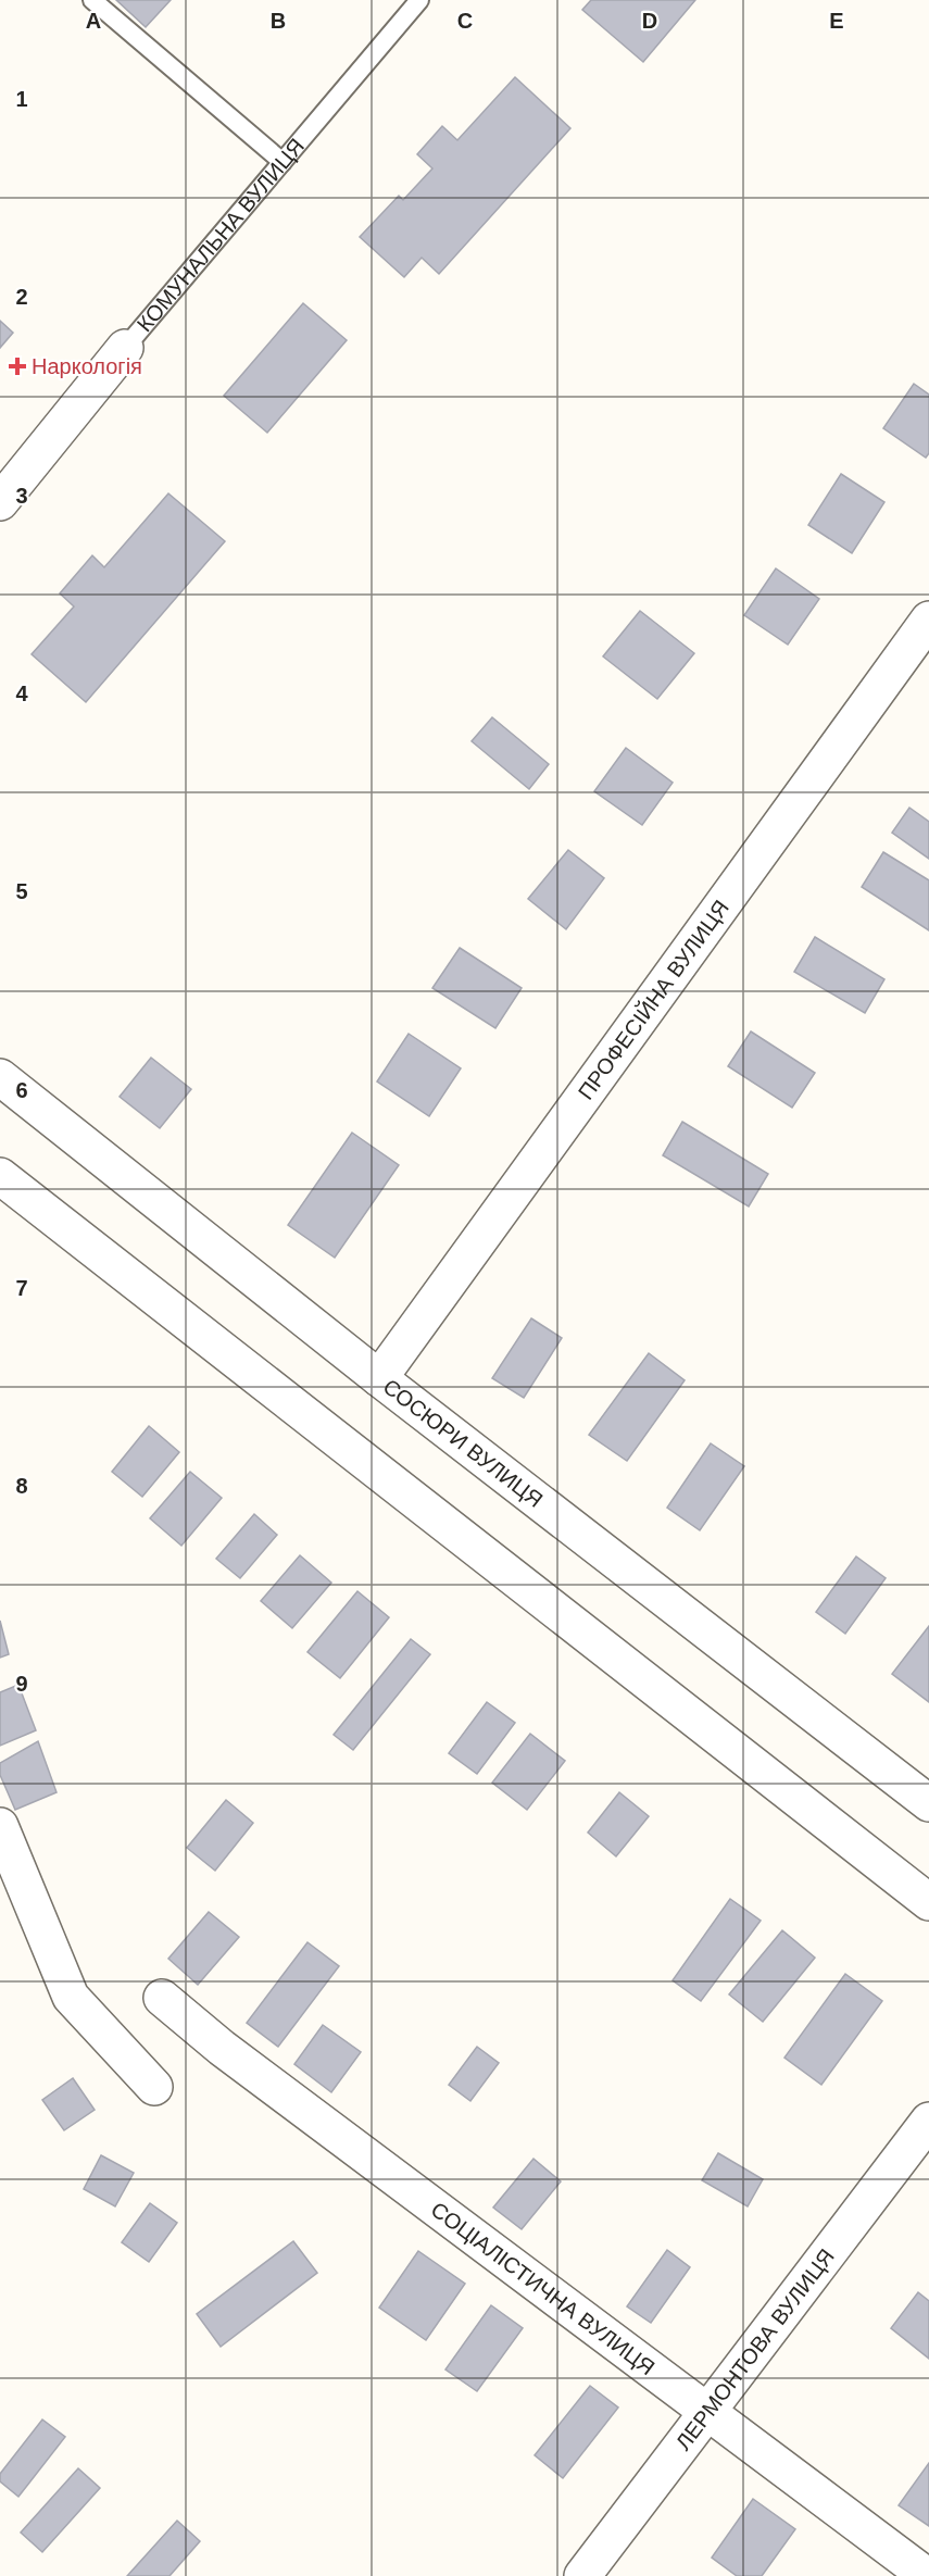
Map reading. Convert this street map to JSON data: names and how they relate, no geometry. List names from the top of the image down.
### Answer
{
  "streets": {
    "street": [
      "КОМУНАЛЬНА ВУЛИЦЯ",
      "ПРОФЕСІЙНА ВУЛИЦЯ",
      "СОСЮРИ ВУЛИЦЯ",
      "СОЦІАЛІСТИЧНА ВУЛИЦЯ",
      "ЛЕРМОНТОВА ВУЛИЦЯ"
    ]
  },
  "crossings": [
    ["ПРОФЕСІЙНА ВУЛИЦЯ", "СОСЮРИ ВУЛИЦЯ"],
    ["СОЦІАЛІСТИЧНА ВУЛИЦЯ", "ЛЕРМОНТОВА ВУЛИЦЯ"]
  ],
  "places": {
    "health": ["Наркологія"]
  },
  "grid": {
    "columns": [
      "A",
      "B",
      "C",
      "D",
      "E"
    ],
    "rows": [
      "1",
      "2",
      "3",
      "4",
      "5",
      "6",
      "7",
      "8",
      "9"
    ]
  }
}
